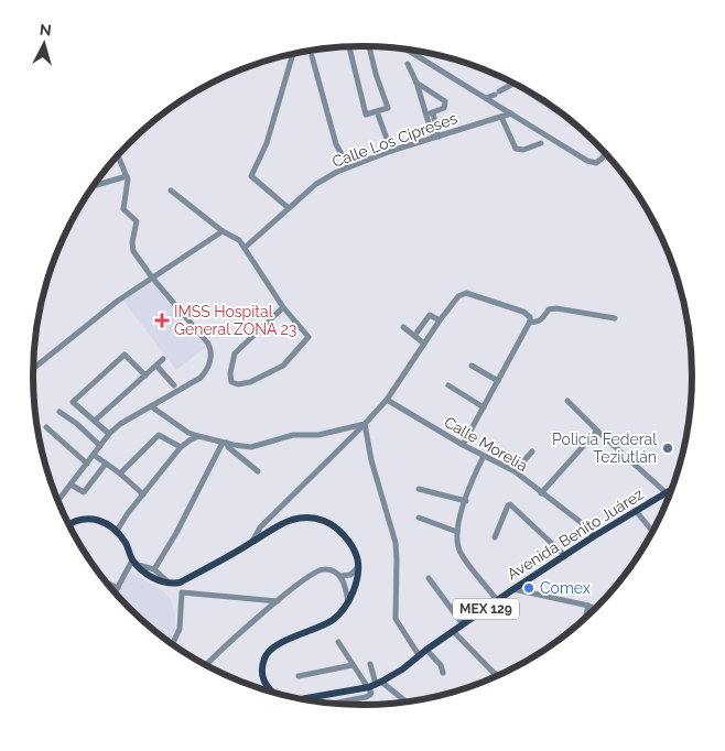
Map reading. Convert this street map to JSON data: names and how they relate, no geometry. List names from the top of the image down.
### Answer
{
  "streets": {
    "main road": ["Avenida Benito Juárez", "MEX 129"],
    "street": ["Calle Los Cipreses", "Calle Morelia"]
  },
  "crossings": [
    ["Calle Morelia", "Avenida Benito Juárez"]
  ],
  "places": {
    "health": ["IMSS Hospital General ZONA 23"],
    "other": ["Policía Federal Teziutlán", "Comex"]
  },
  "north": "top"
}
